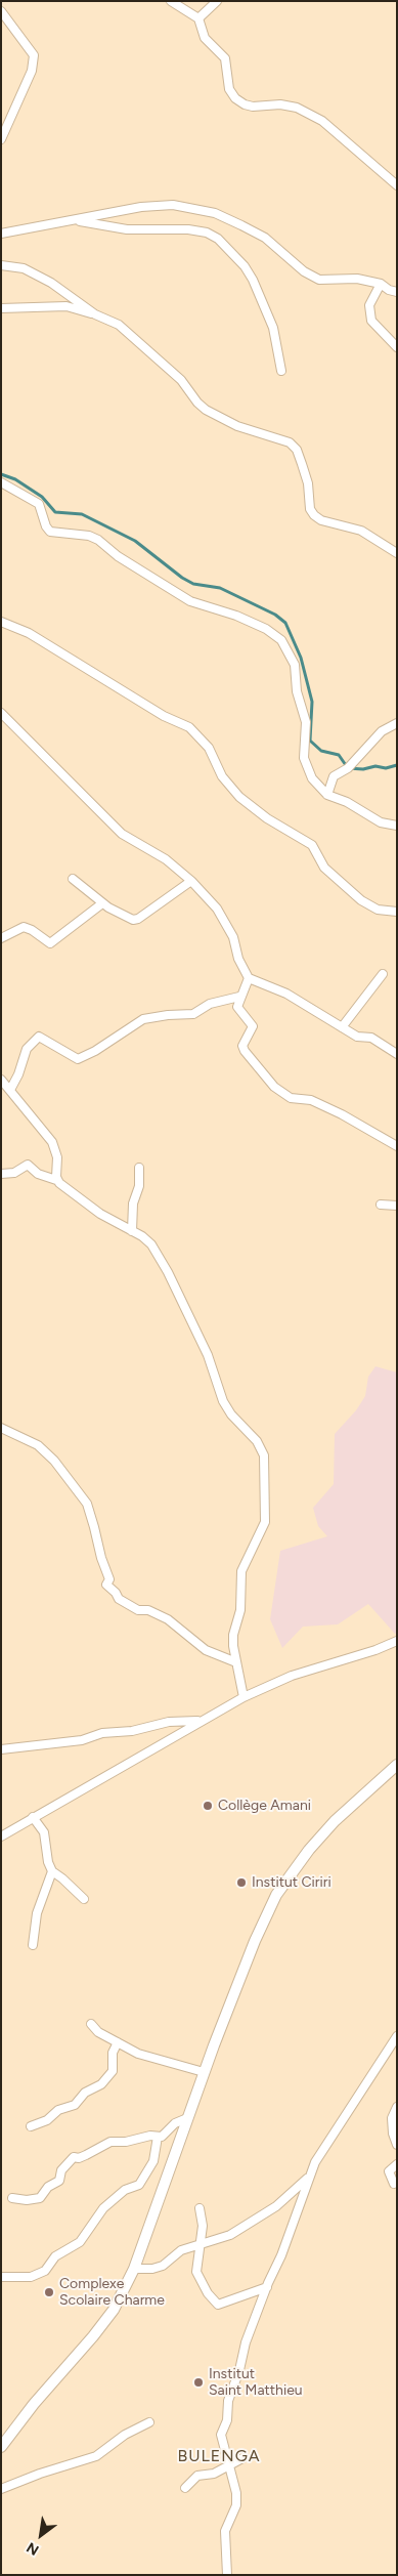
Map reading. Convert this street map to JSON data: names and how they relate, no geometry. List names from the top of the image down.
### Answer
{
  "districts": ["BULENGA"],
  "places": [
    "Collège Amani",
    "Institut Ciriri",
    "Complexe Scolaire Charme",
    "Institut Saint Matthieu"
  ],
  "north": "bottom left"
}
